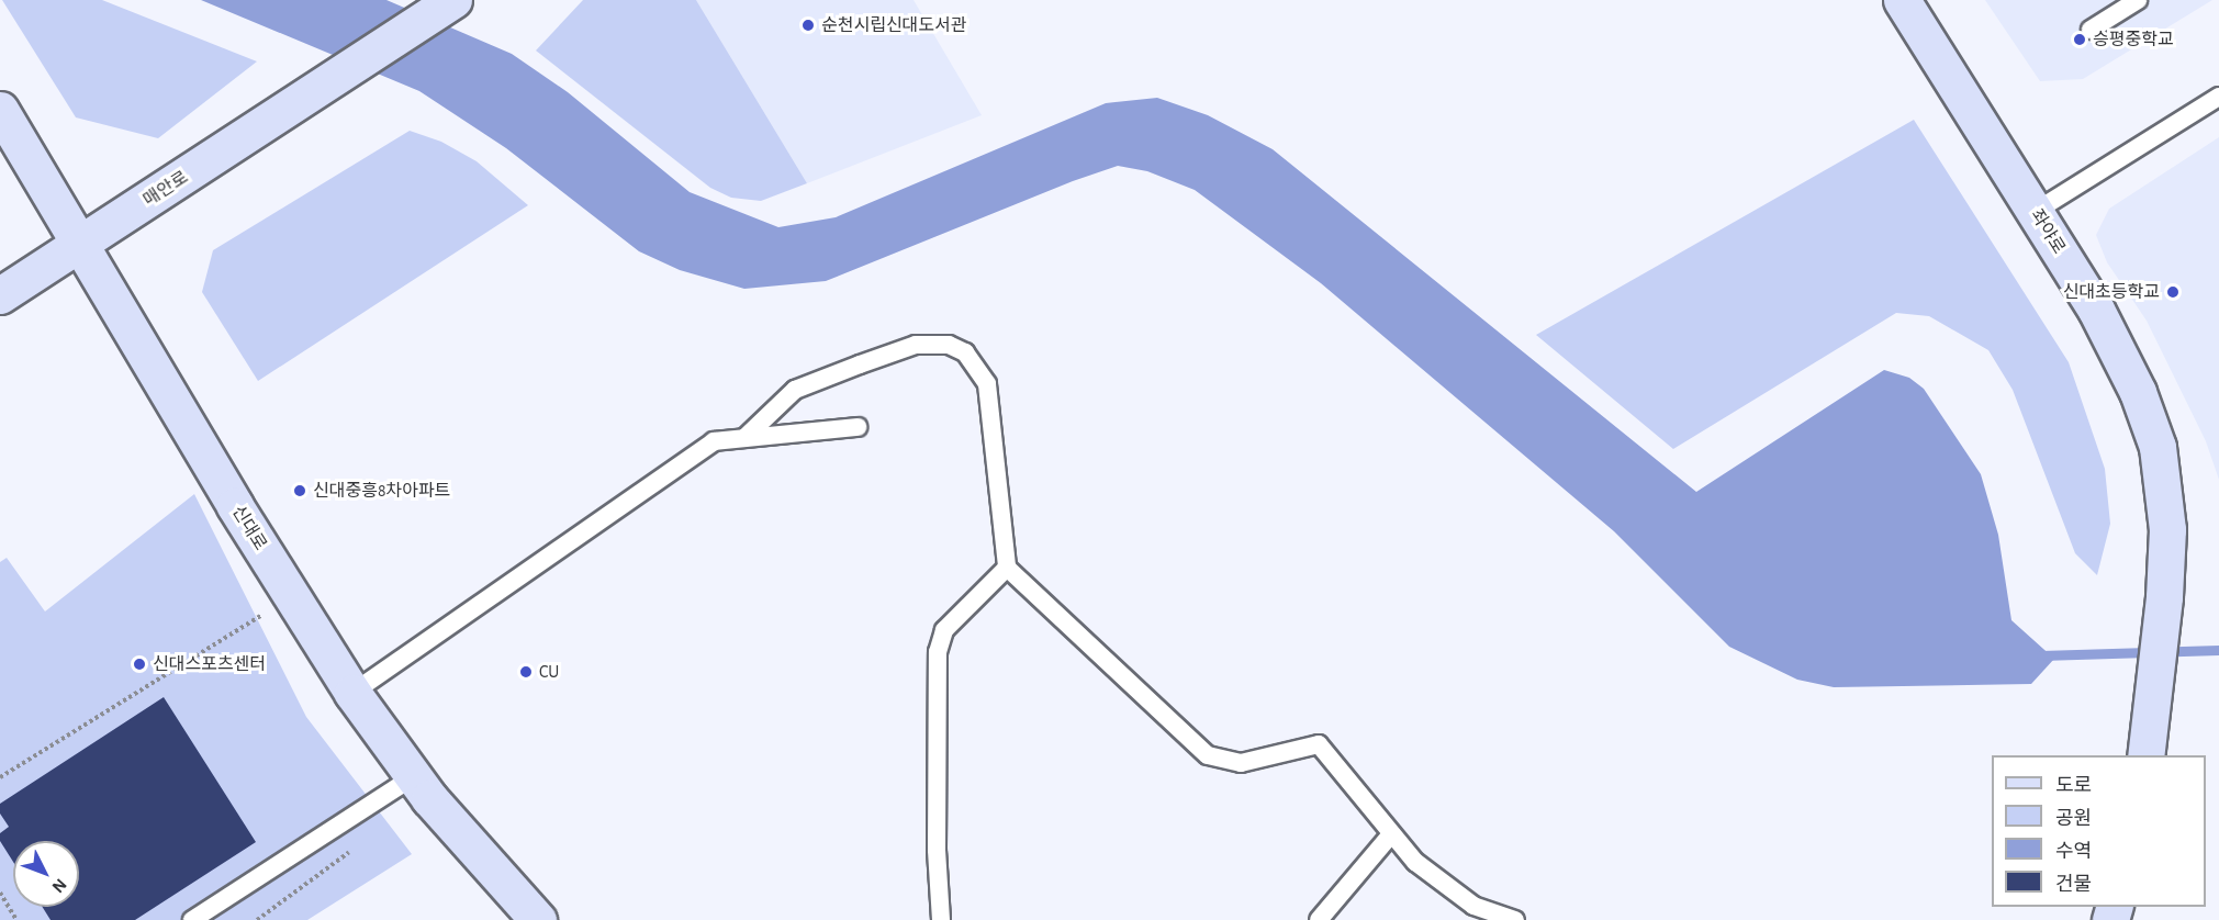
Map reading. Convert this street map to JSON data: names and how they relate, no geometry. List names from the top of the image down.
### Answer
{
  "streets": {
    "street": ["매안로", "좌야로", "신대로"]
  },
  "crossings": [
    ["매안로", "신대로"]
  ],
  "places": [
    "순천시립신대도서관",
    "승평중학교",
    "신대초등학교",
    "신대중흥8차아파트",
    "신대스포츠센터",
    "CU"
  ],
  "legend": [
    "도로",
    "공원",
    "수역",
    "건물"
  ],
  "north": "bottom right"
}
